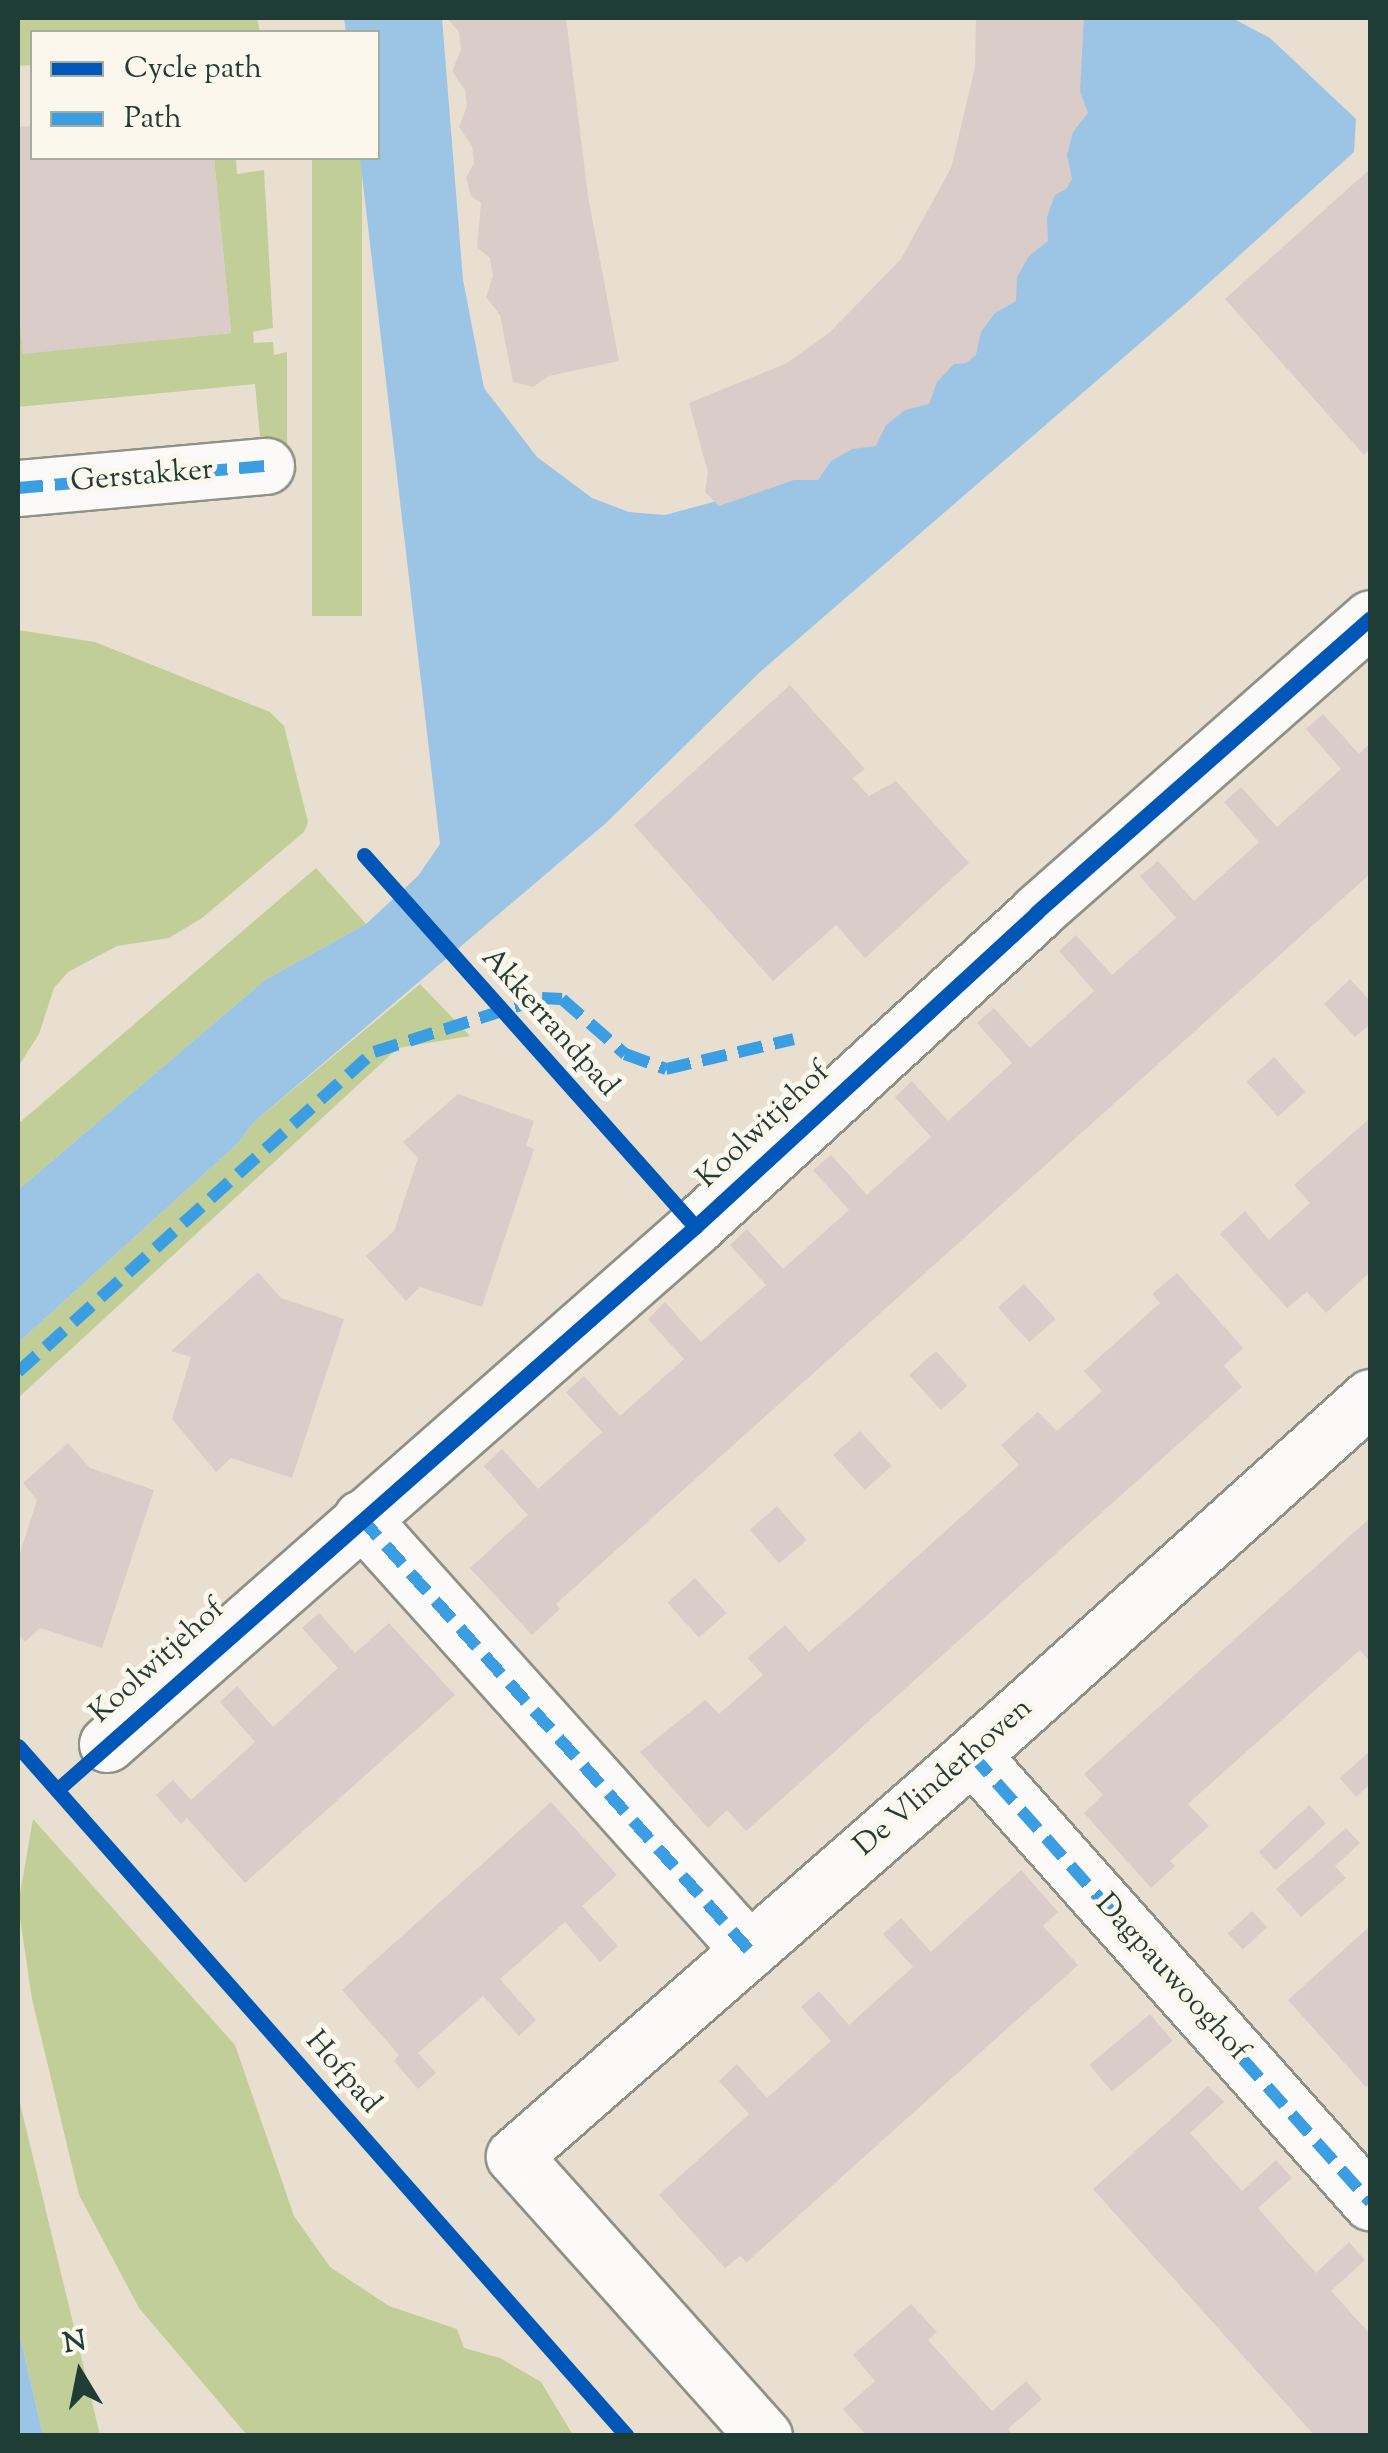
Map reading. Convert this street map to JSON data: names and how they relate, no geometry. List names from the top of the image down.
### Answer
{
  "streets": {
    "street": [
      "Gerstakker",
      "Koolwitjehof",
      "De Vlinderhoven",
      "Dagpauwooghof"
    ],
    "cycle path": ["Akkerrandpad", "Hofpad"]
  },
  "crossings": [
    ["De Vlinderhoven", "Dagpauwooghof"]
  ],
  "legend": ["Cycle path", "Path"],
  "north": "top"
}
